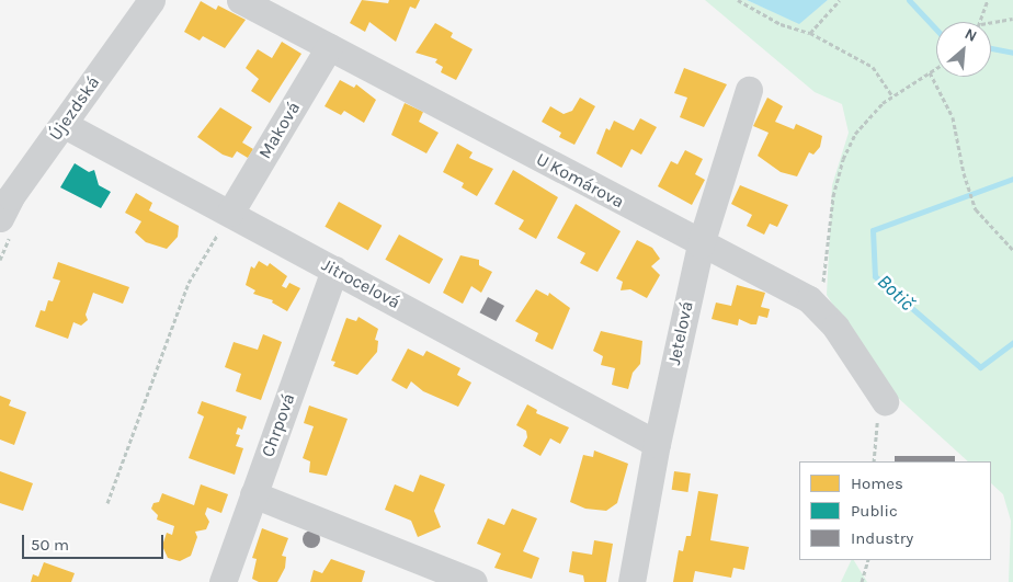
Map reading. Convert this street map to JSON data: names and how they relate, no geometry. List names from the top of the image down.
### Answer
{
  "streets": {
    "street": [
      "Újezdská",
      "Maková",
      "U Komárova",
      "Jitrocelová",
      "Jetelová",
      "Chrpová"
    ]
  },
  "crossings": [
    ["Újezdská", "Jitrocelová"],
    ["Maková", "U Komárova"],
    ["Maková", "Jitrocelová"],
    ["U Komárova", "Jetelová"],
    ["Jitrocelová", "Jetelová"],
    ["Jitrocelová", "Chrpová"]
  ],
  "water": ["Botič"],
  "legend": ["Homes", "Public", "Industry"],
  "scale_bar": "50 m",
  "north": "top right"
}
